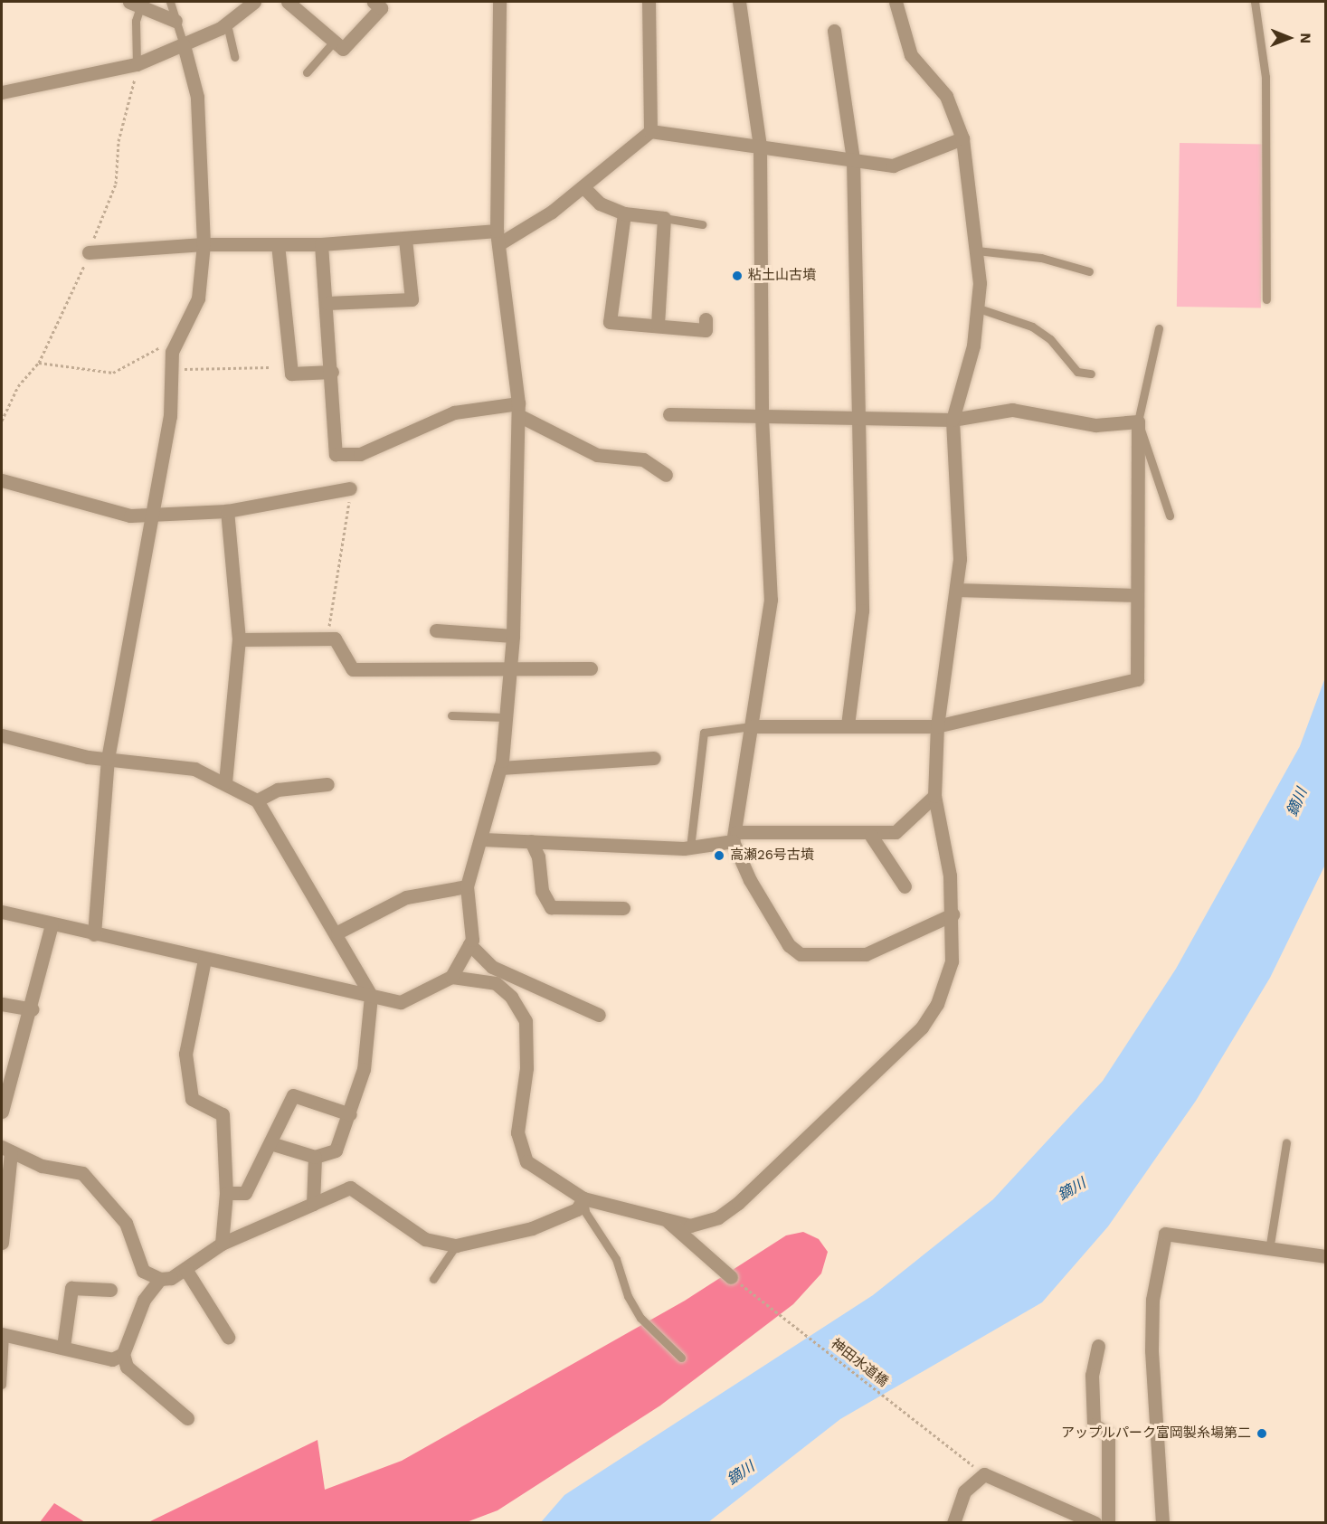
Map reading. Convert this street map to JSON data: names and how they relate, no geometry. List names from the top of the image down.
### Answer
{
  "streets": {
    "path": ["神田水道橋"]
  },
  "water": ["鏑川"],
  "places": ["粘土山古墳", "高瀬26号古墳", "アップルパーク富岡製糸場第二"],
  "north": "right"
}
